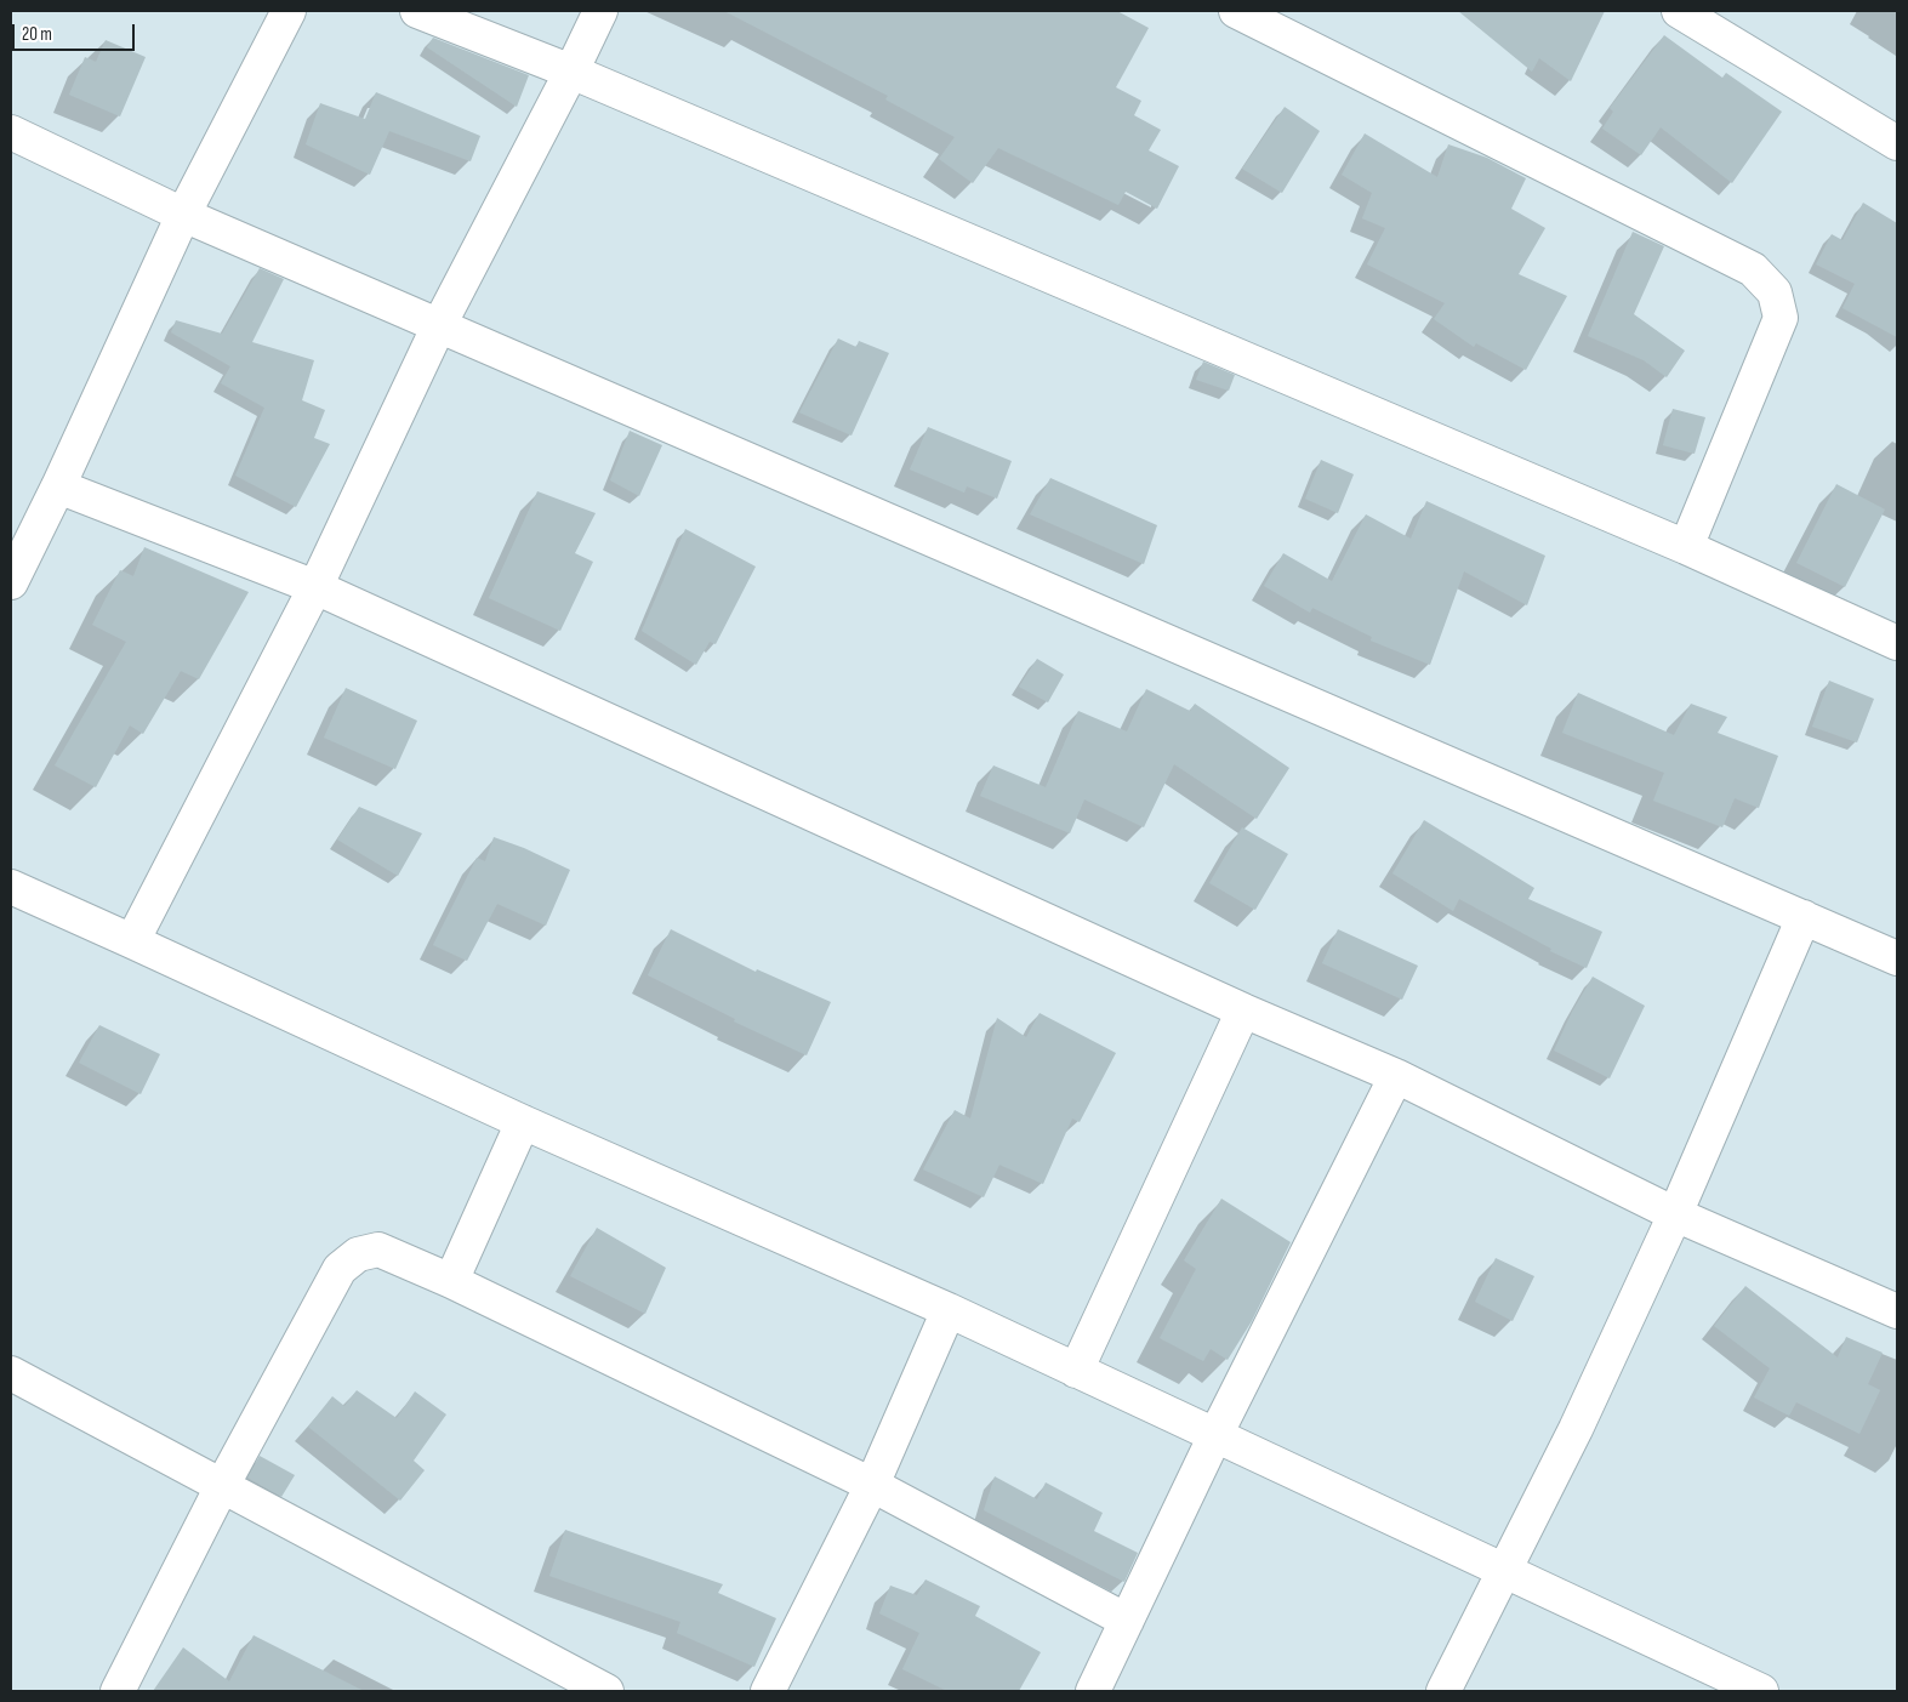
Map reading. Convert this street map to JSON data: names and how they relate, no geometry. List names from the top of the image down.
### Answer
{
  "scale_bar": "20 m"
}
